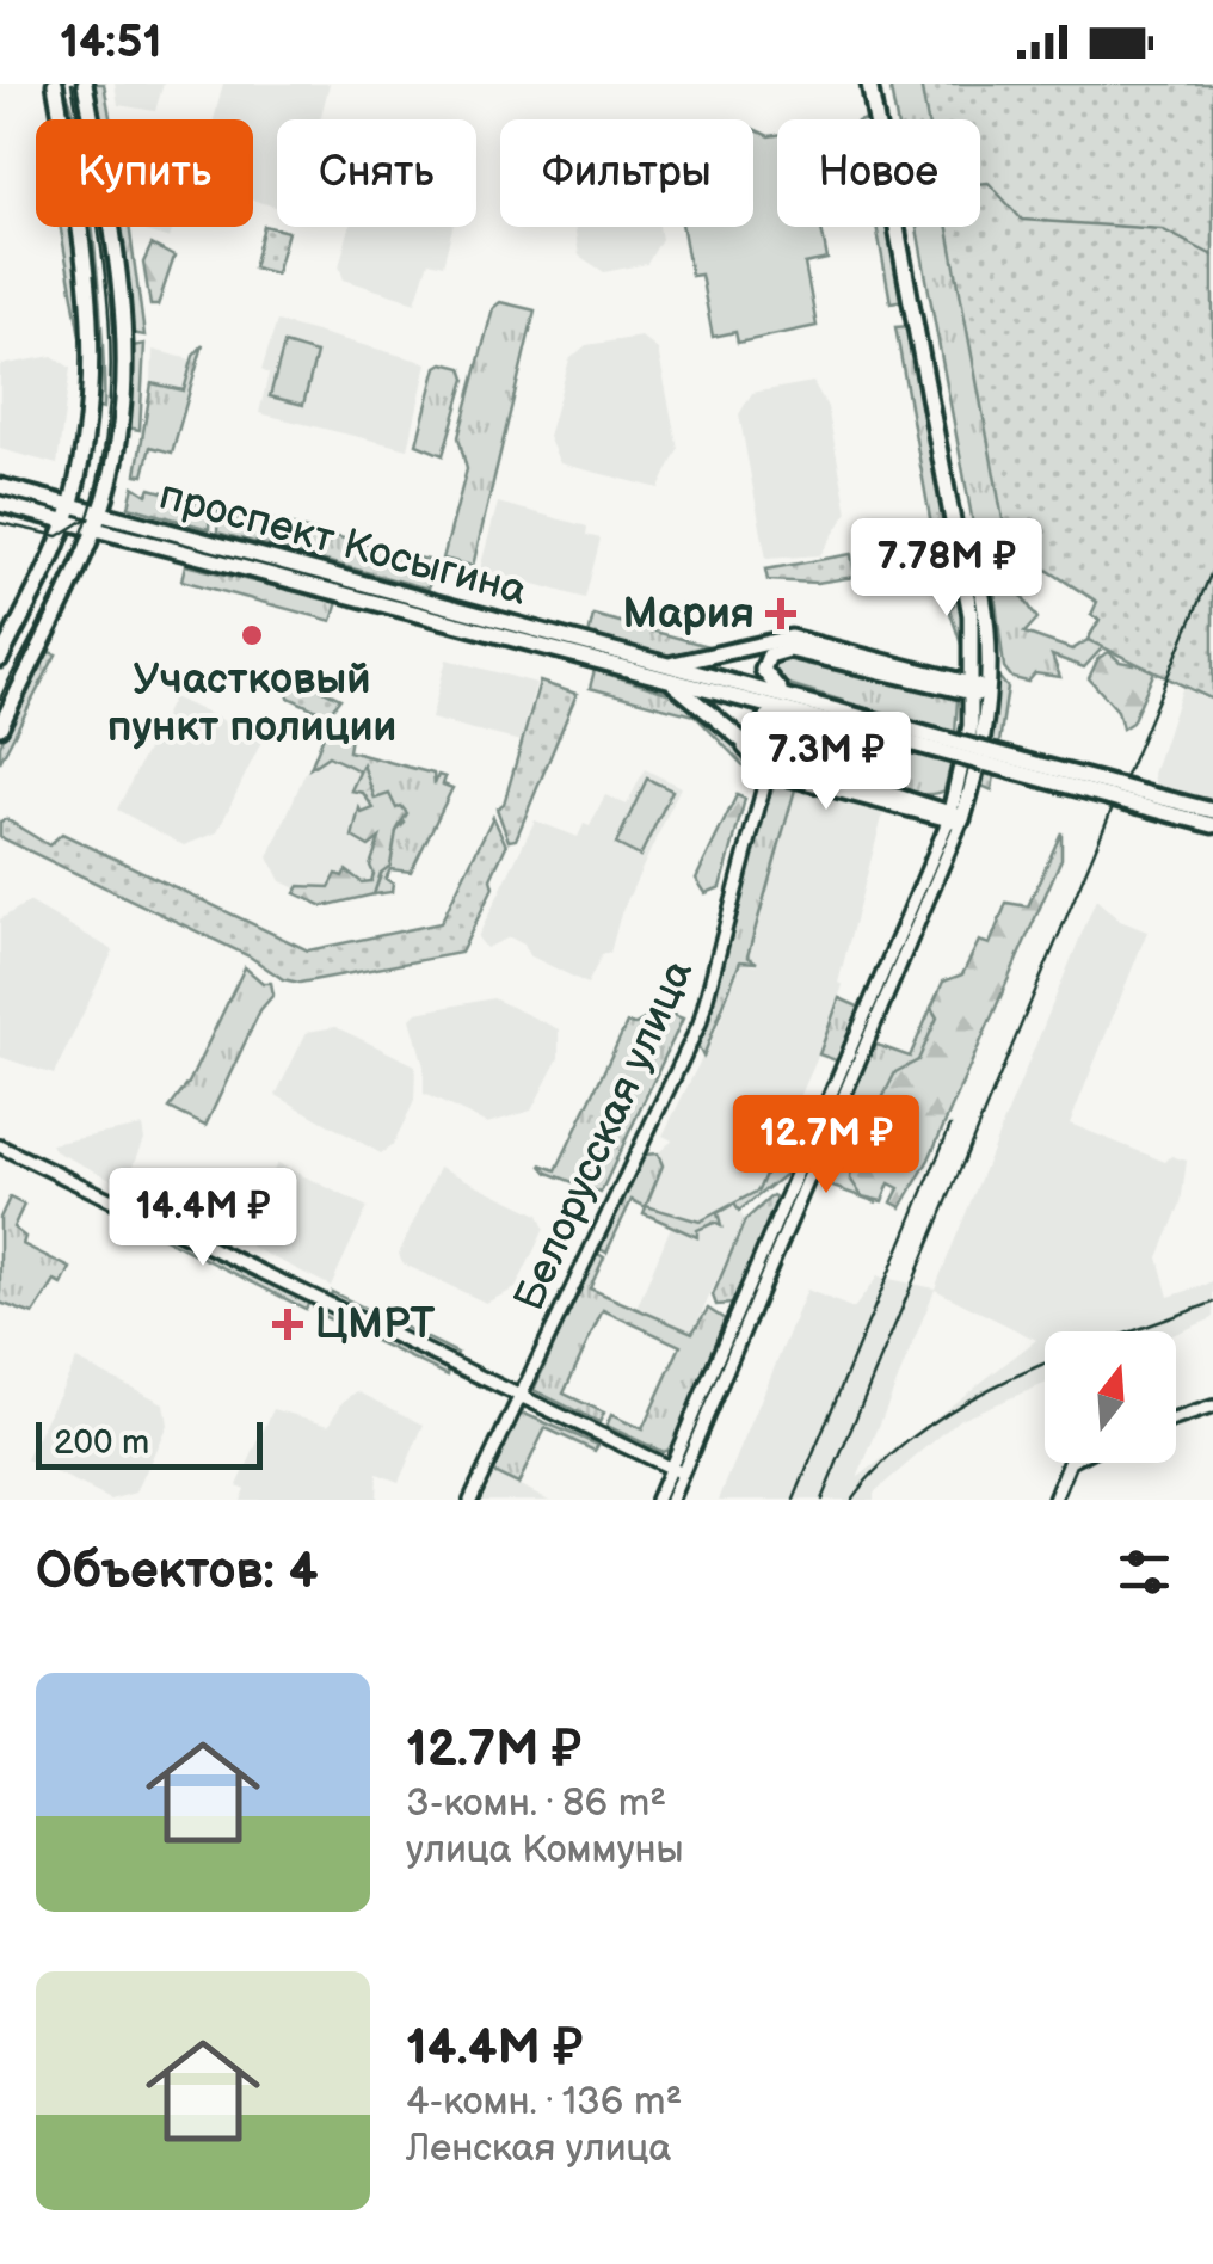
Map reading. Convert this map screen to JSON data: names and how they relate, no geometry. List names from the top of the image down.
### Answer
{
  "streets": {
    "main road": ["проспект Косыгина"],
    "street": ["Белорусская улица"]
  },
  "places": {
    "health": ["Мария", "ЦМРТ"],
    "other": ["Участковый пункт полиции"]
  },
  "scale_bar": "200 m",
  "north": "top",
  "page": {
    "status": "14:51",
    "chip": [
      "Купить",
      "Снять",
      "Фильтры",
      "Новое"
    ],
    "price": [
      "7.78M ₽",
      "7.3M ₽",
      "12.7M ₽",
      "14.4M ₽"
    ],
    "scale": "200 m",
    "heading": "Объектов: 4",
    "list": [
      {
        "name": "12.7M ₽",
        "note": "3-комн. · 86 m² · улица Коммуны"
      },
      {
        "name": "14.4M ₽",
        "note": "4-комн. · 136 m² · Ленская улица"
      }
    ]
  }
}
